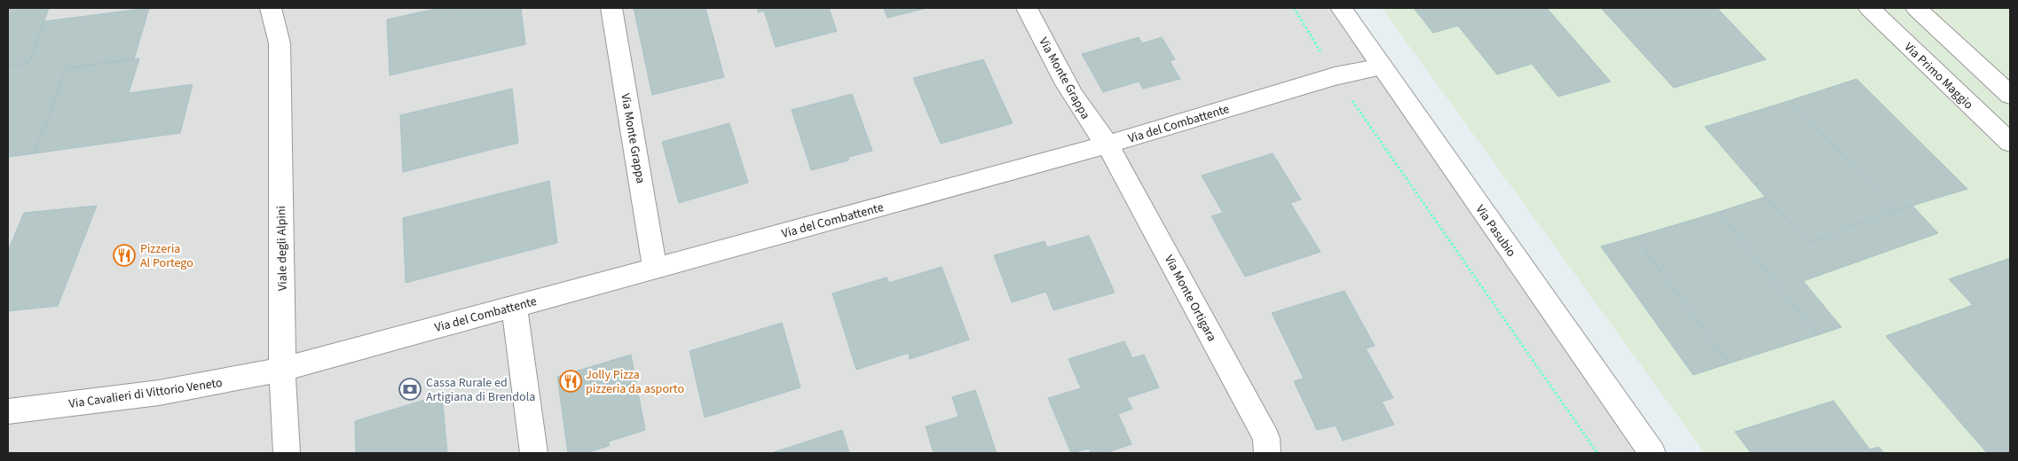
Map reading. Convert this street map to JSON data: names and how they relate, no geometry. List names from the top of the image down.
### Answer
{
  "streets": {
    "street": [
      "Via Primo Maggio",
      "Via Monte Grappa",
      "Via del Combattente",
      "Via Pasubio",
      "Viale degli Alpini",
      "Via Monte Ortigara",
      "Via Cavalieri di Vittorio Veneto"
    ]
  },
  "crossings": [
    ["Via Monte Grappa", "Via del Combattente"],
    ["Via Monte Grappa", "Via Monte Ortigara"],
    ["Via del Combattente", "Via Pasubio"],
    ["Via del Combattente", "Viale degli Alpini"],
    ["Via del Combattente", "Via Monte Ortigara"],
    ["Via del Combattente", "Via Cavalieri di Vittorio Veneto"],
    ["Viale degli Alpini", "Via Cavalieri di Vittorio Veneto"]
  ],
  "places": {
    "restaurant": ["Pizzeria Al Portego", "Jolly Pizza pizzeria da asporto"],
    "bank": ["Cassa Rurale ed Artigiana di Brendola"]
  }
}
